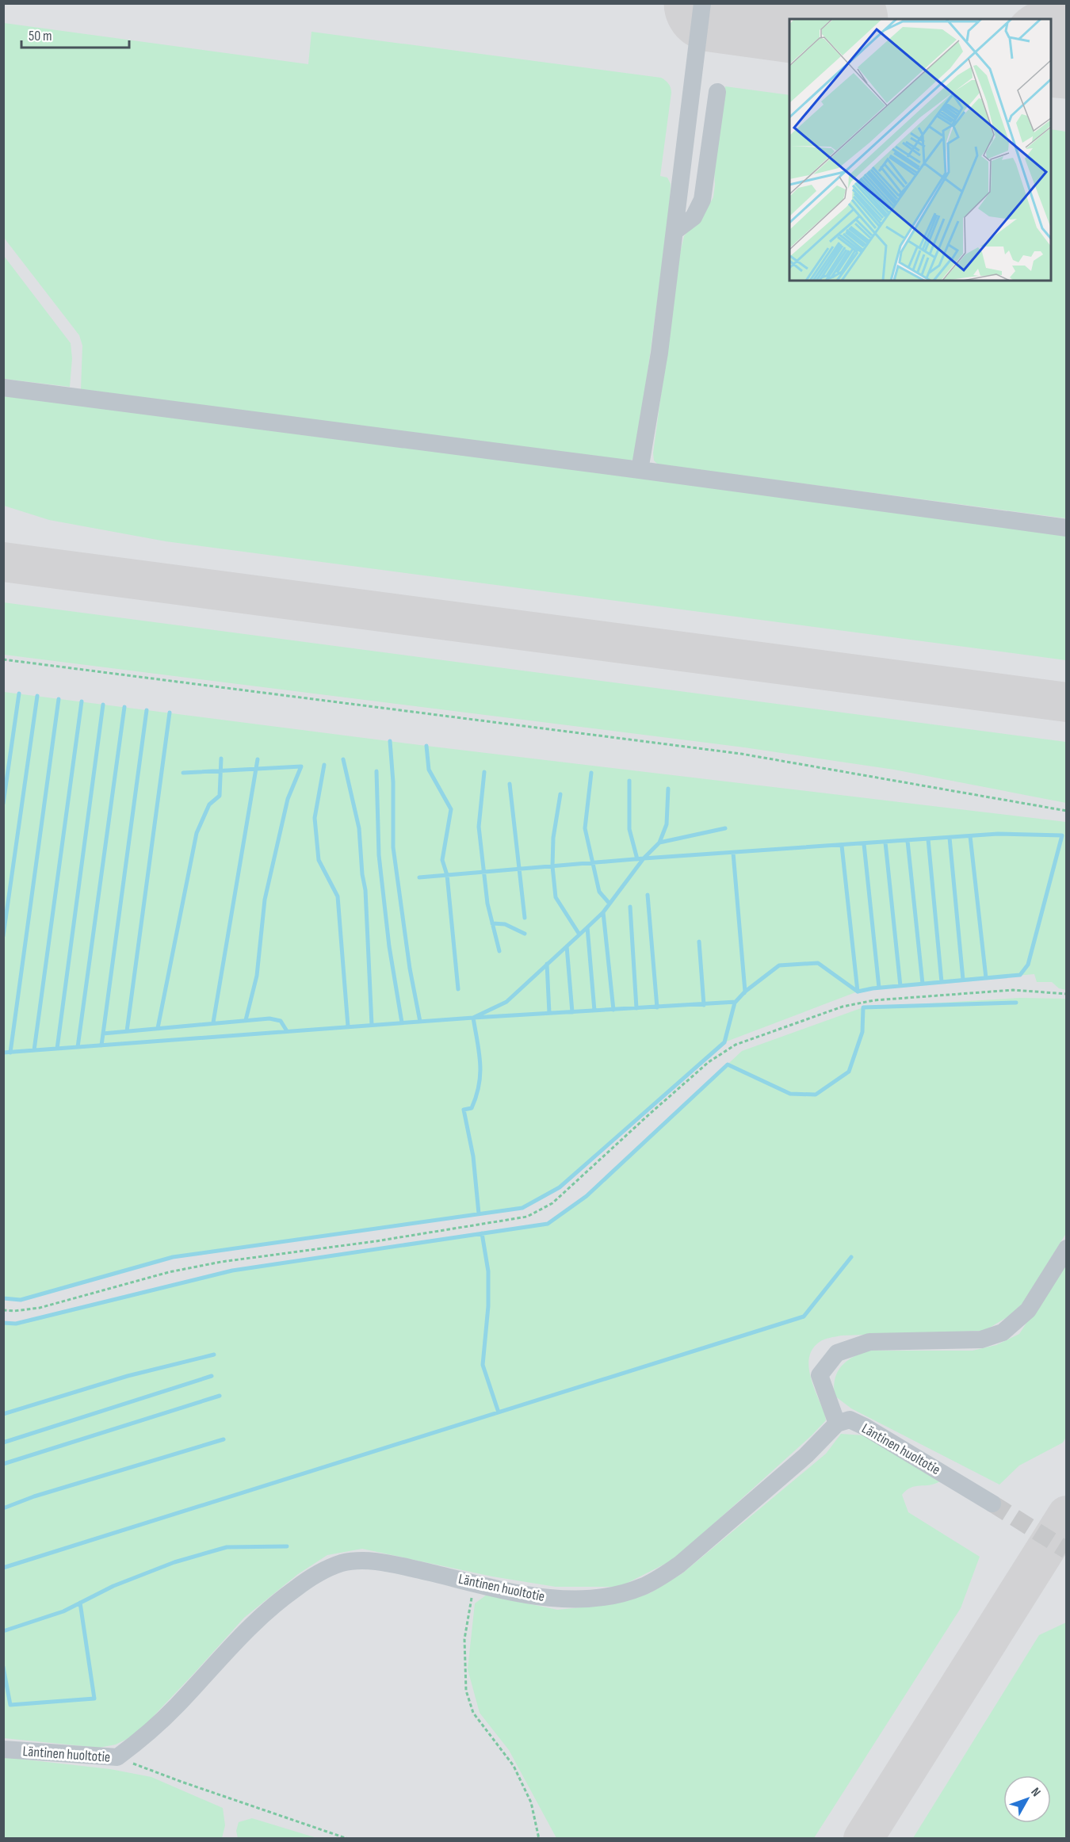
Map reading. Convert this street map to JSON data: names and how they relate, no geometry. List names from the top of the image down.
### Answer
{
  "streets": {
    "lane": ["Läntinen huoltotie"]
  },
  "scale_bar": "50 m",
  "north": "top right"
}
